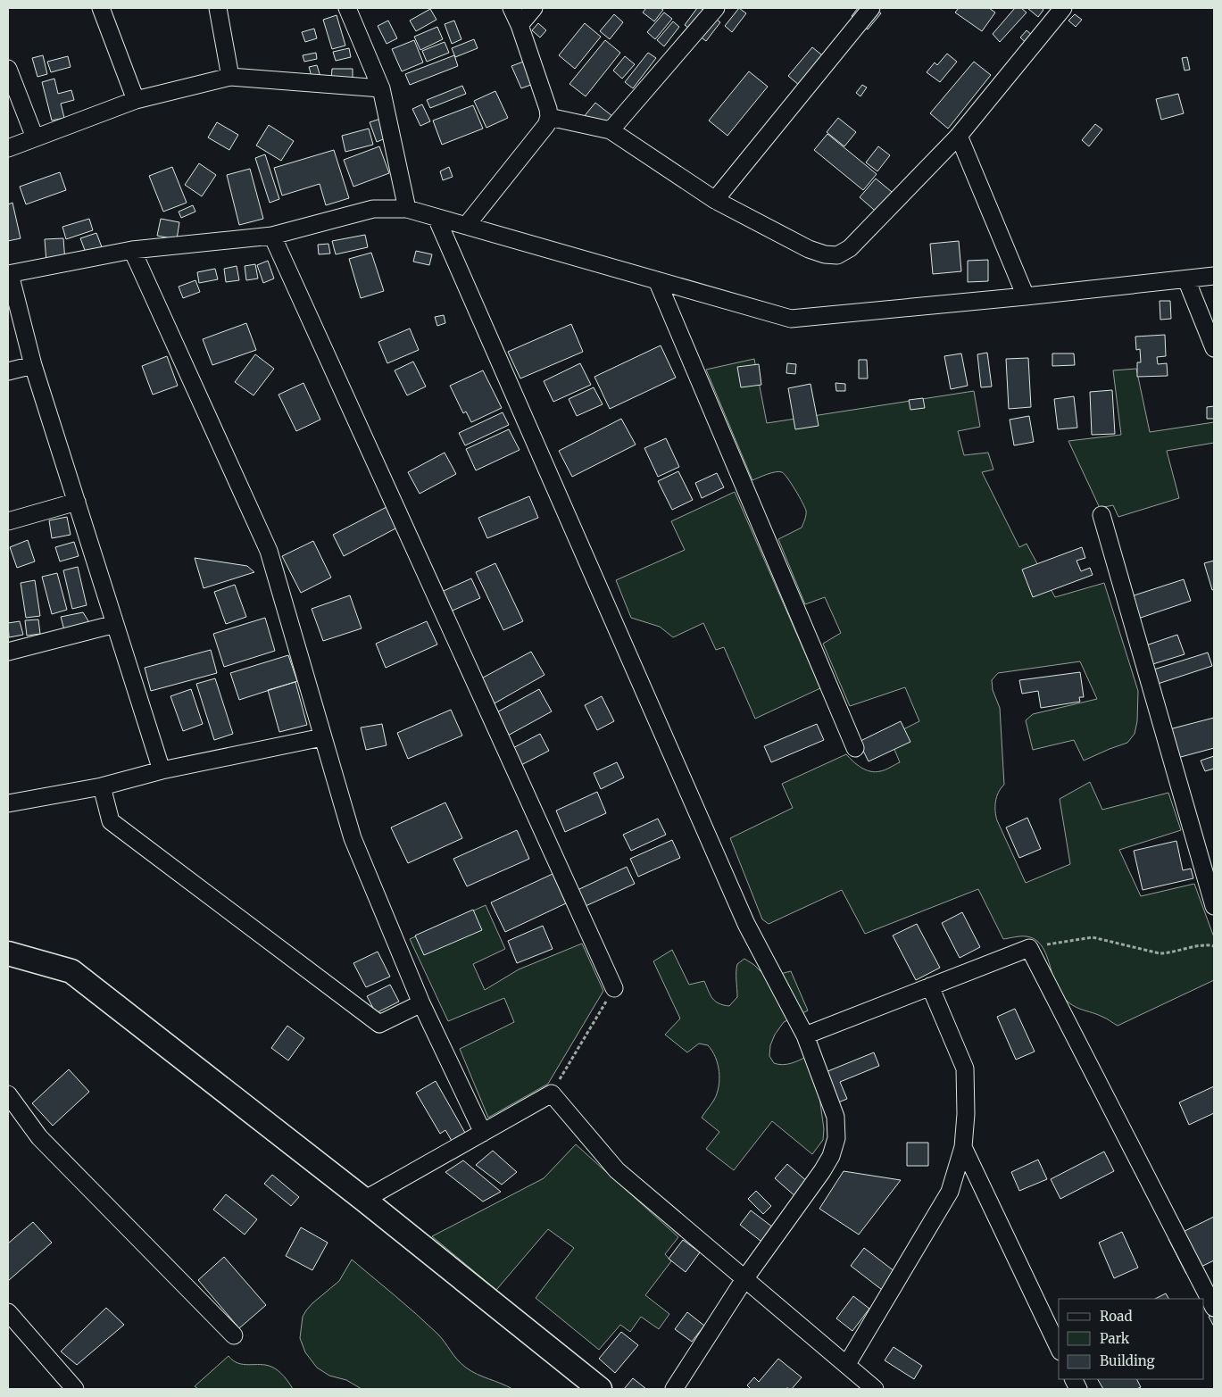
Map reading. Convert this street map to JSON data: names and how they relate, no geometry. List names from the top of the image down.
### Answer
{
  "legend": ["Road", "Park", "Building"]
}
